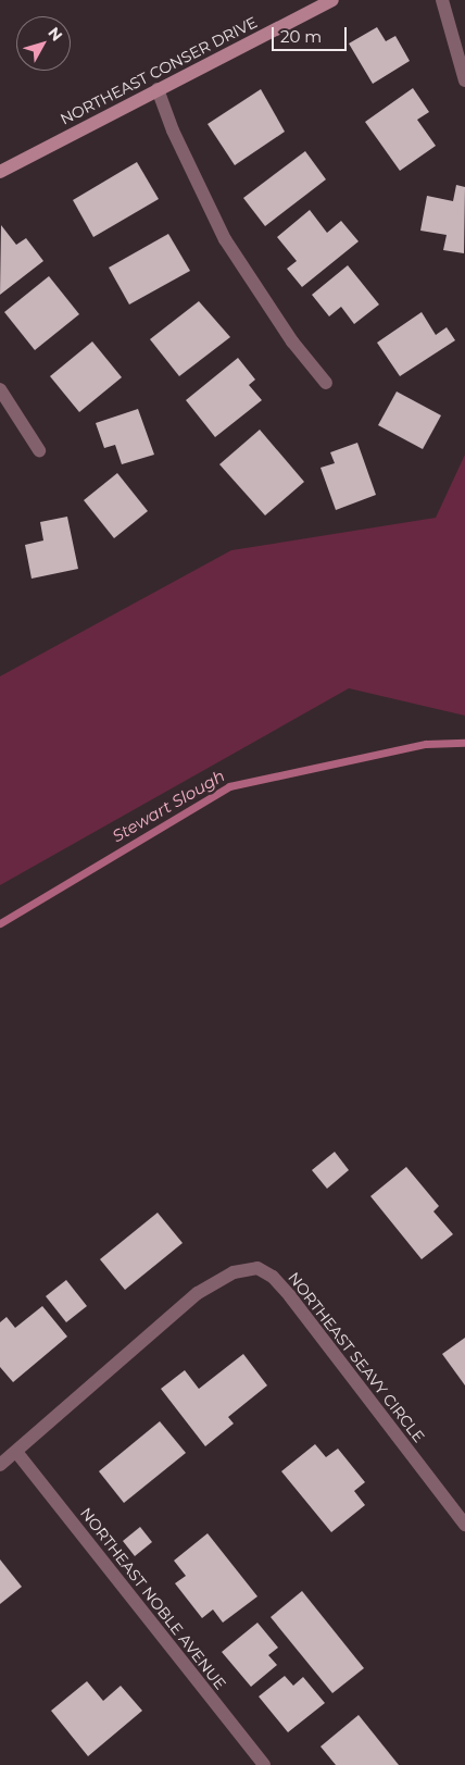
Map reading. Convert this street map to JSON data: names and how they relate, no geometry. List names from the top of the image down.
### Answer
{
  "streets": {
    "street": ["NORTHEAST CONSER DRIVE", "NORTHEAST SEAVY CIRCLE", "NORTHEAST NOBLE AVENUE"]
  },
  "crossings": [
    ["NORTHEAST SEAVY CIRCLE", "NORTHEAST NOBLE AVENUE"]
  ],
  "water": ["Stewart Slough"],
  "scale_bar": "20 m",
  "north": "top right"
}
